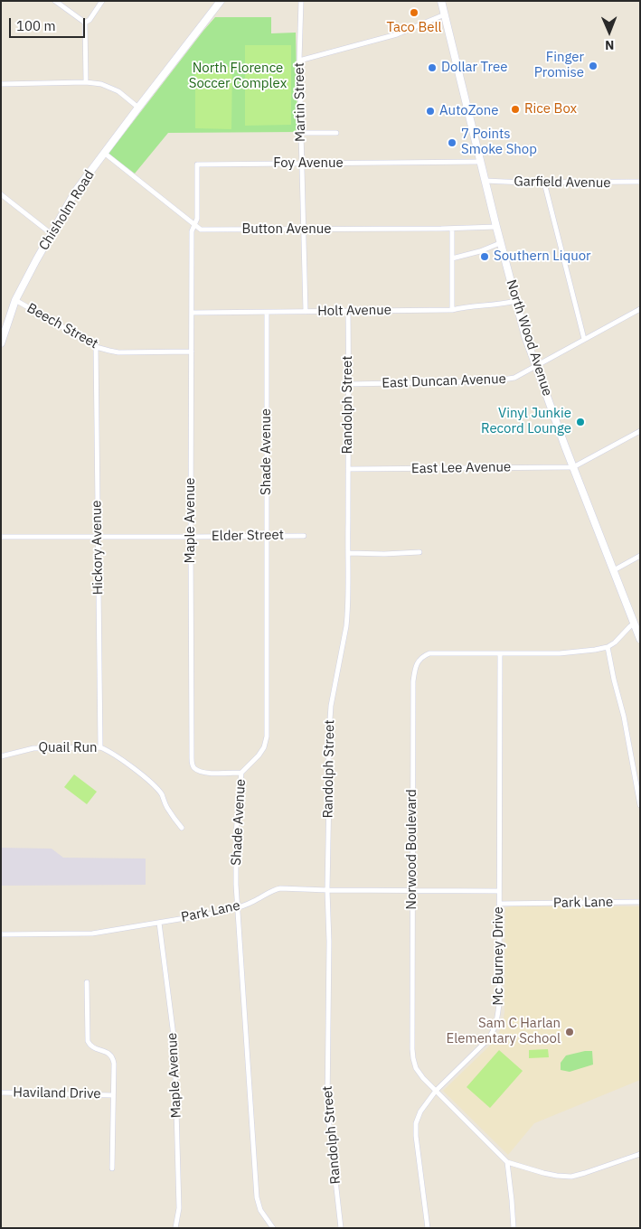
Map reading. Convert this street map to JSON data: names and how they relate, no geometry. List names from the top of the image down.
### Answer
{
  "streets": {
    "main road": ["Chisholm Road", "North Wood Avenue"],
    "street": [
      "Martin Street",
      "Foy Avenue",
      "Garfield Avenue",
      "Button Avenue",
      "Holt Avenue",
      "Beech Street",
      "East Duncan Avenue",
      "Randolph Street",
      "Shade Avenue",
      "East Lee Avenue",
      "Maple Avenue",
      "Elder Street",
      "Hickory Avenue",
      "Quail Run",
      "Norwood Boulevard",
      "Park Lane",
      "Mc Burney Drive",
      "Haviland Drive"
    ]
  },
  "crossings": [
    ["Martin Street", "Foy Avenue"],
    ["Martin Street", "Button Avenue"],
    ["Martin Street", "Holt Avenue"],
    ["Foy Avenue", "Button Avenue"],
    ["Foy Avenue", "North Wood Avenue"],
    ["Foy Avenue", "Maple Avenue"],
    ["Garfield Avenue", "North Wood Avenue"],
    ["Chisholm Road", "Button Avenue"],
    ["Chisholm Road", "Beech Street"],
    ["Button Avenue", "North Wood Avenue"],
    ["Button Avenue", "Maple Avenue"],
    ["Holt Avenue", "North Wood Avenue"],
    ["Holt Avenue", "Randolph Street"],
    ["Holt Avenue", "Shade Avenue"],
    ["Holt Avenue", "Maple Avenue"],
    ["Beech Street", "Maple Avenue"],
    ["Beech Street", "Hickory Avenue"],
    ["North Wood Avenue", "East Duncan Avenue"],
    ["North Wood Avenue", "East Lee Avenue"],
    ["East Duncan Avenue", "Randolph Street"],
    ["Randolph Street", "East Lee Avenue"],
    ["Randolph Street", "Park Lane"],
    ["Shade Avenue", "Maple Avenue"],
    ["Shade Avenue", "Elder Street"],
    ["Shade Avenue", "Park Lane"],
    ["Maple Avenue", "Elder Street"],
    ["Maple Avenue", "Park Lane"],
    ["Elder Street", "Hickory Avenue"],
    ["Hickory Avenue", "Quail Run"],
    ["Norwood Boulevard", "Park Lane"],
    ["Norwood Boulevard", "Mc Burney Drive"],
    ["Park Lane", "Mc Burney Drive"]
  ],
  "parks": ["North Florence Soccer Complex"],
  "places": [
    "Taco Bell",
    "Finger Promise",
    "Dollar Tree",
    "Rice Box",
    "AutoZone",
    "7 Points Smoke Shop",
    "Southern Liquor",
    "Vinyl Junkie Record Lounge",
    "Sam C Harlan Elementary School"
  ],
  "scale_bar": "100 m",
  "north": "bottom"
}
